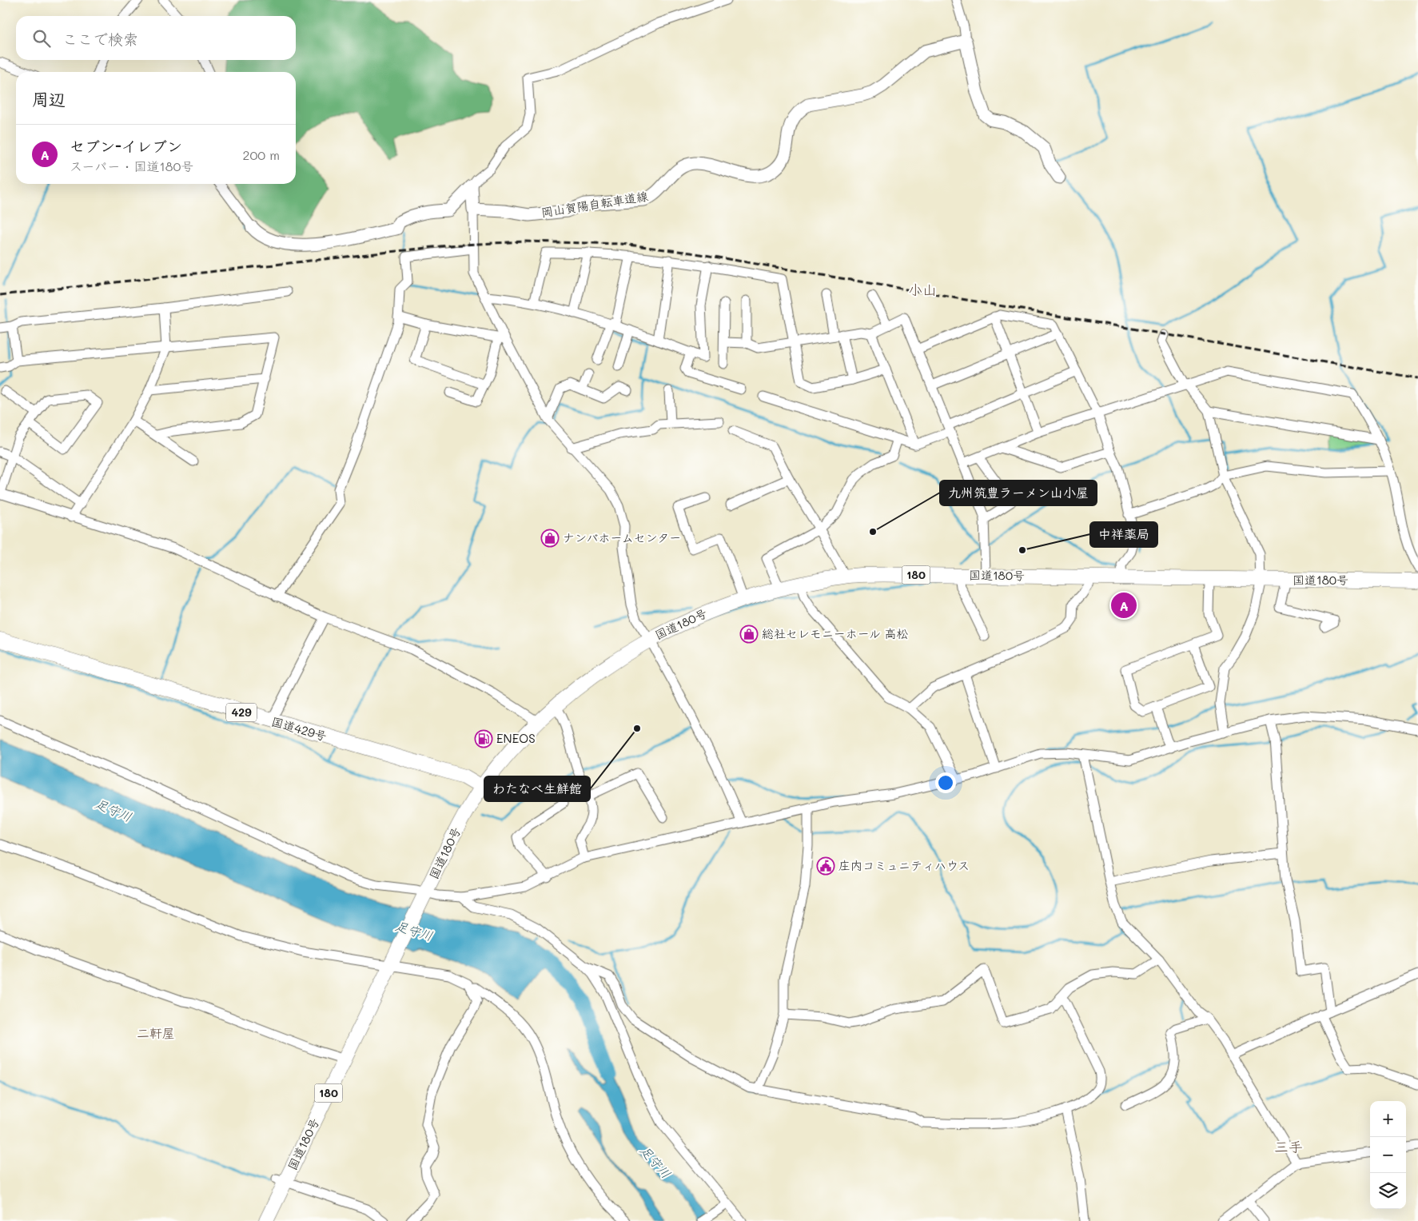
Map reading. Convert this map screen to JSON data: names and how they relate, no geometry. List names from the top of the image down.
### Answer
{
  "streets": {
    "highway": [
      "180",
      "国道180号",
      "429",
      "国道429号"
    ],
    "main road": ["岡山賀陽自転車道線"]
  },
  "crossings": [
    ["国道180号", "国道429号"]
  ],
  "districts": ["小山", "二軒屋", "三手"],
  "water": ["足守川"],
  "places": {
    "other": ["九州筑豊ラーメン山小屋", "中祥薬局", "わたなべ生鮮館"],
    "shop": ["ナンバホームセンター", "総社セレモニーホール 高松"],
    "fuel station": ["ENEOS"],
    "public building": ["庄内コミュニティハウス"]
  },
  "page": {
    "search": "ここで検索",
    "heading": "周辺",
    "list": [
      {
        "mark": "A",
        "name": "セブン-イレブン",
        "note": "スーパー · 国道180号",
        "value": "200 m"
      }
    ],
    "pins": "A",
    "map_buttons": ["+", "−"]
  }
}
